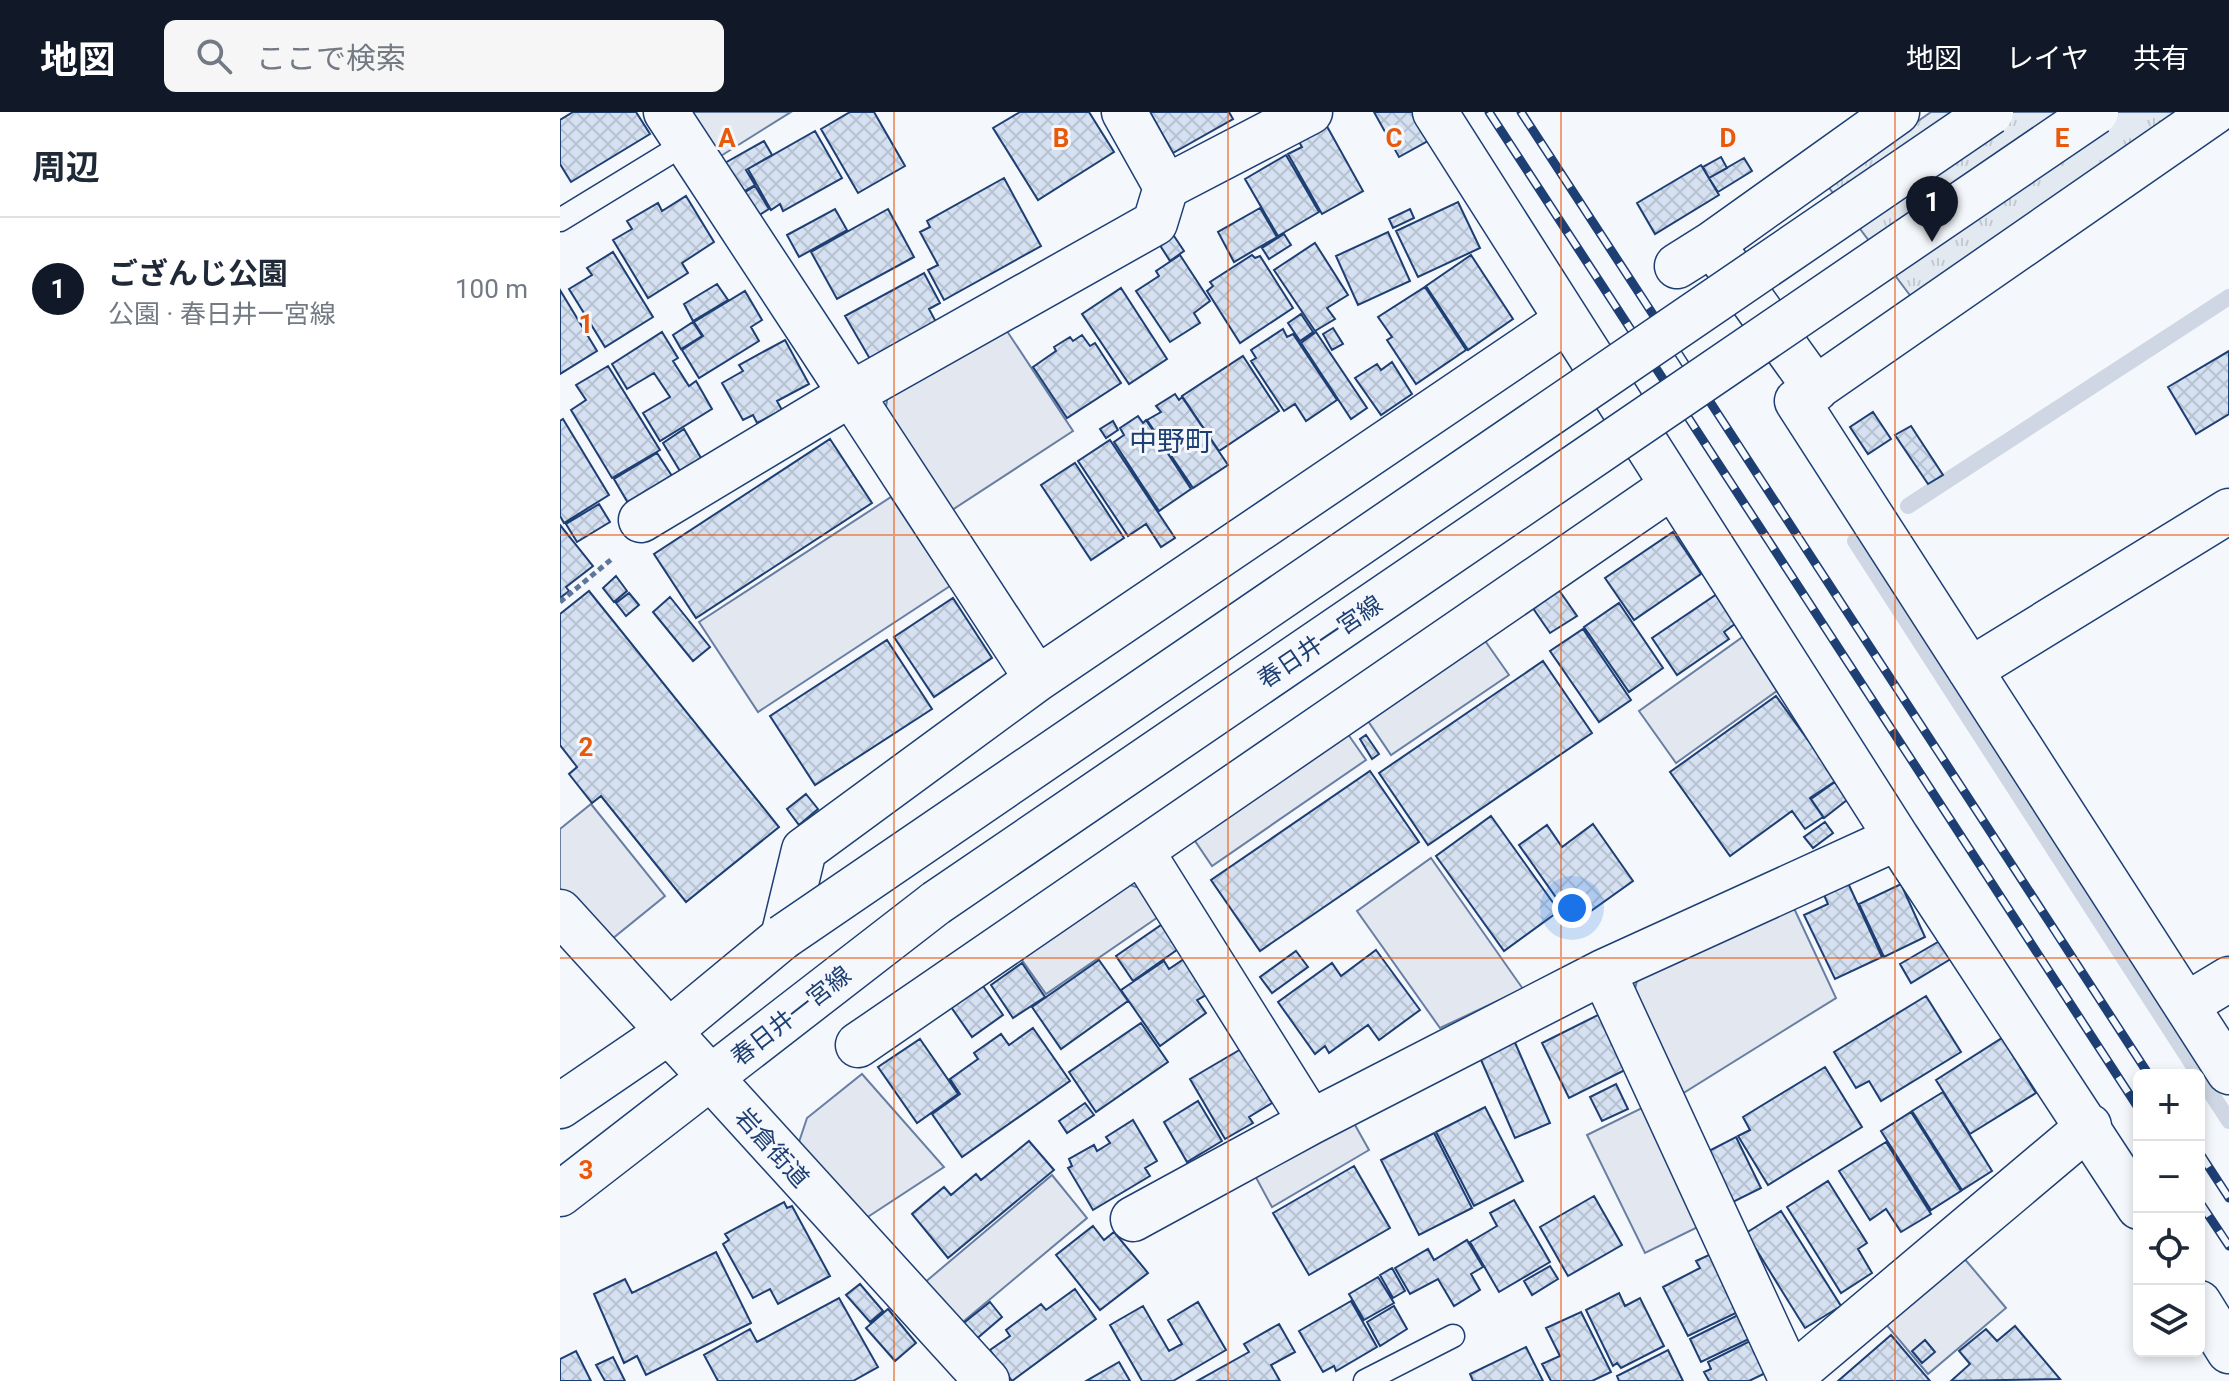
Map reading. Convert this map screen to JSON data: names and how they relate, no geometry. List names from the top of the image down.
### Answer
{
  "streets": {
    "street": ["春日井一宮線", "岩倉街道"]
  },
  "crossings": [
    ["春日井一宮線", "岩倉街道"]
  ],
  "districts": ["中野町"],
  "page": {
    "header": "地図",
    "search": "ここで検索",
    "nav": ["地図", "レイヤ", "共有"],
    "heading": "周辺",
    "pins": "1",
    "list": [
      {
        "mark": "1",
        "name": "ござんじ公園",
        "note": "公園 · 春日井一宮線",
        "value": "100 m"
      }
    ],
    "map_buttons": ["+", "−"]
  },
  "grid": {
    "columns": [
      "A",
      "B",
      "C",
      "D",
      "E"
    ],
    "rows": ["1", "2", "3"]
  }
}
